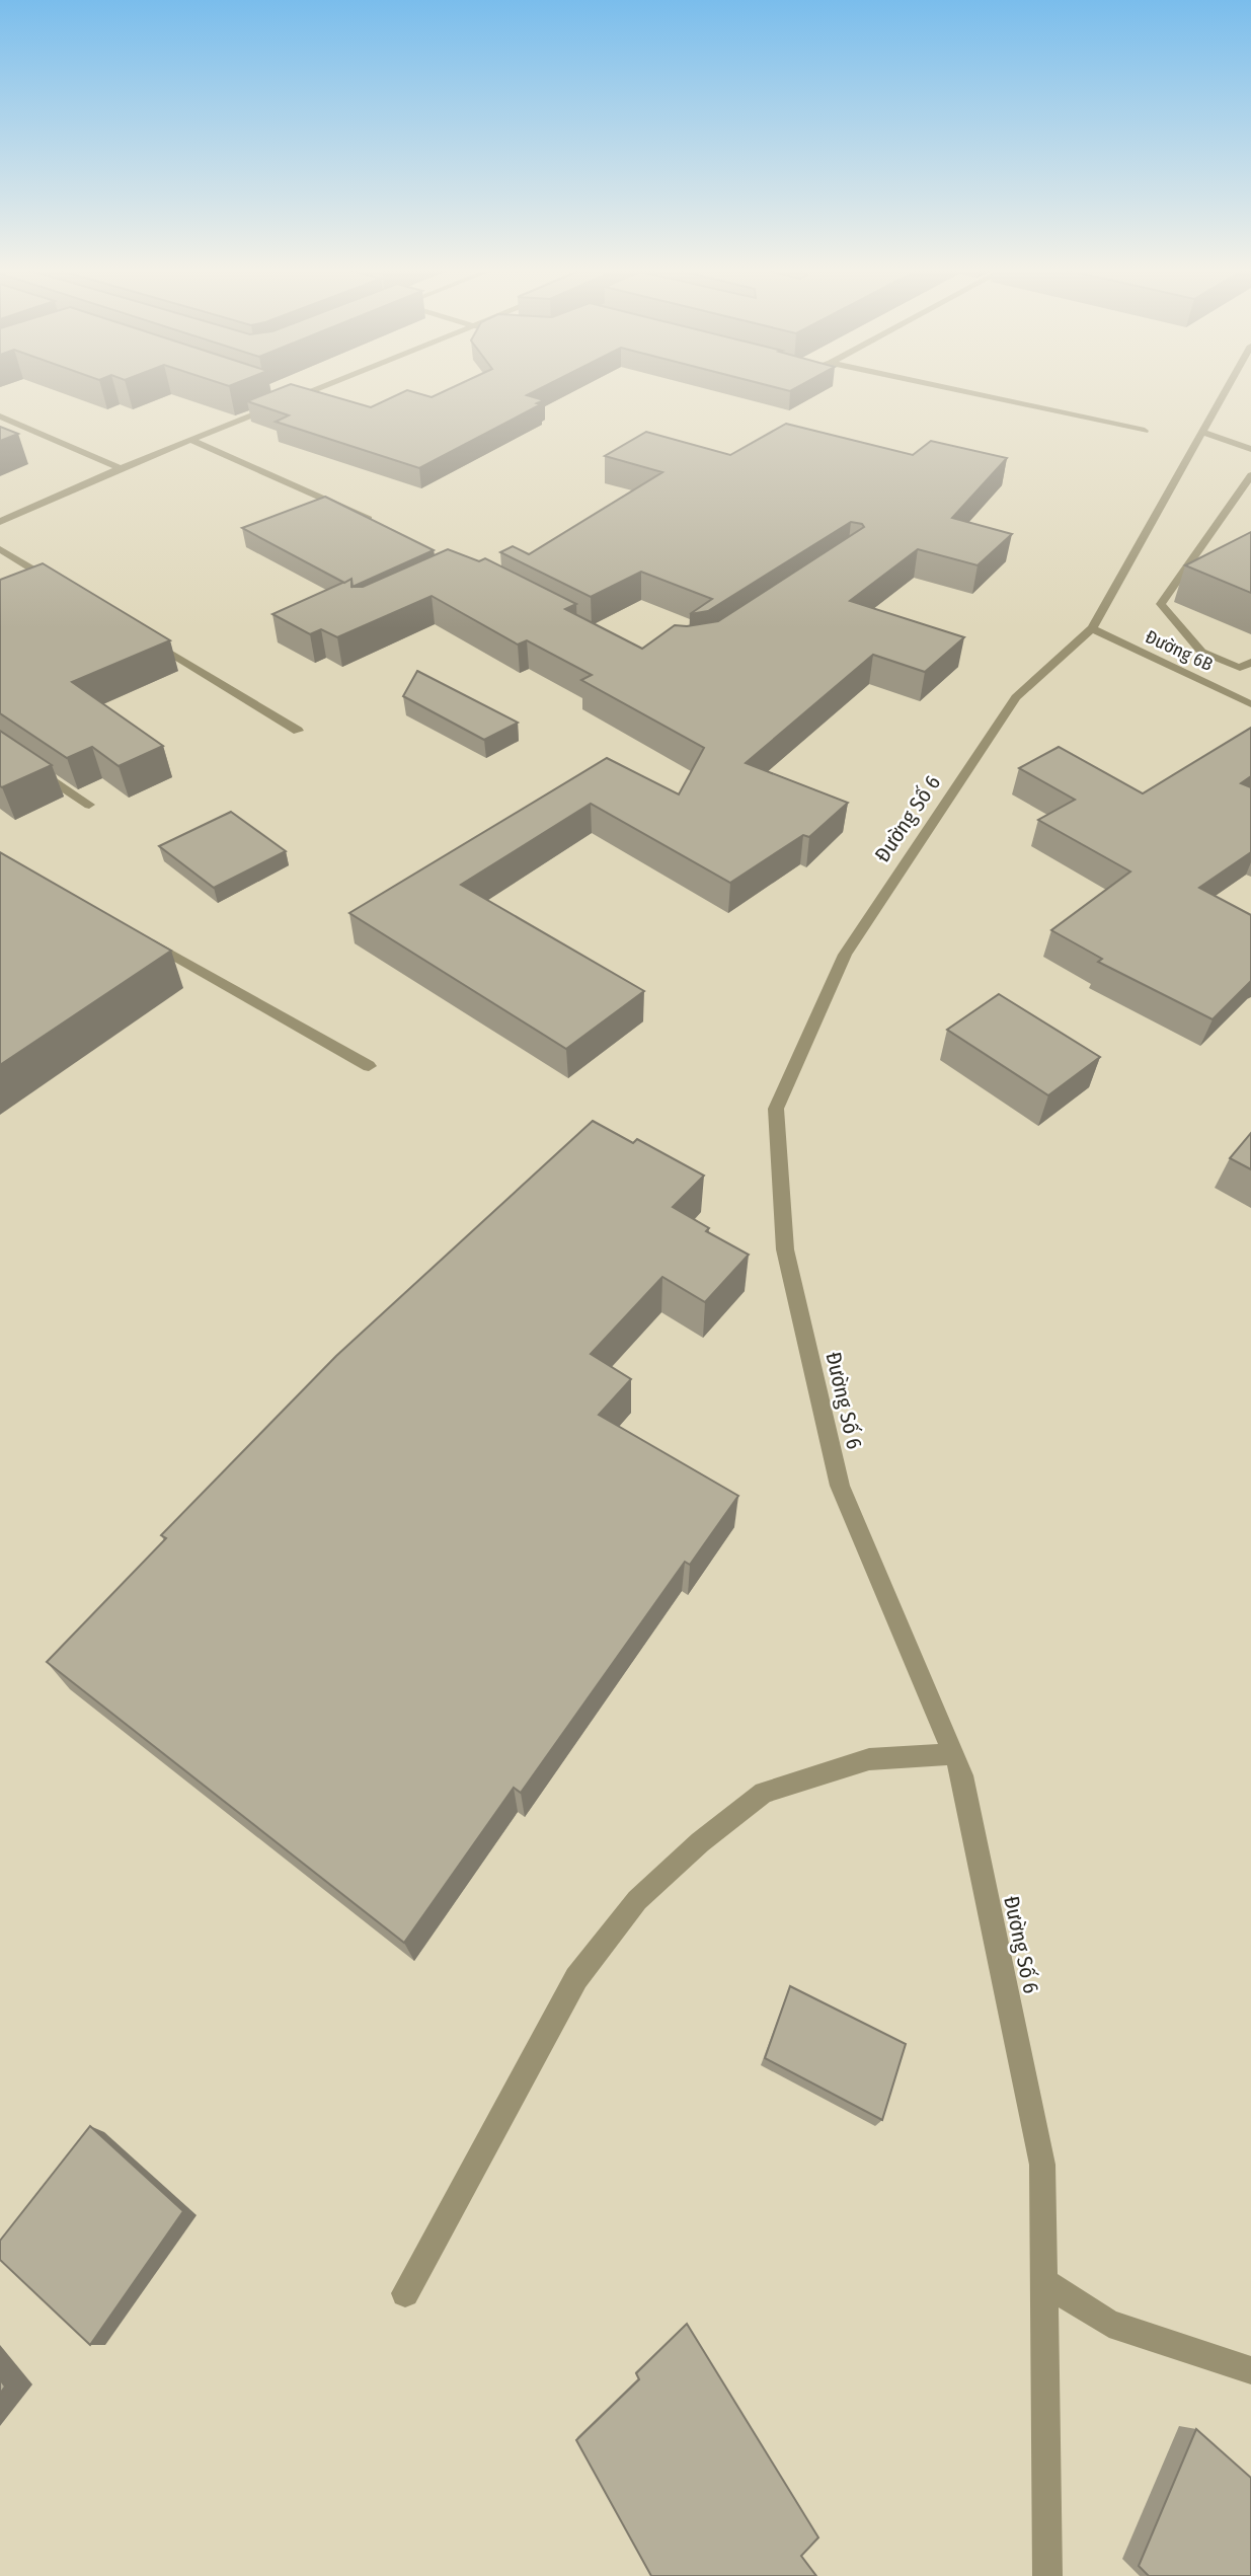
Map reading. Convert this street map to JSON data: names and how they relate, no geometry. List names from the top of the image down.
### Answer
{
  "streets": {
    "street": ["Đường 6B", "Đường Số 6"]
  },
  "crossings": [
    ["Đường 6B", "Đường Số 6"]
  ]
}
